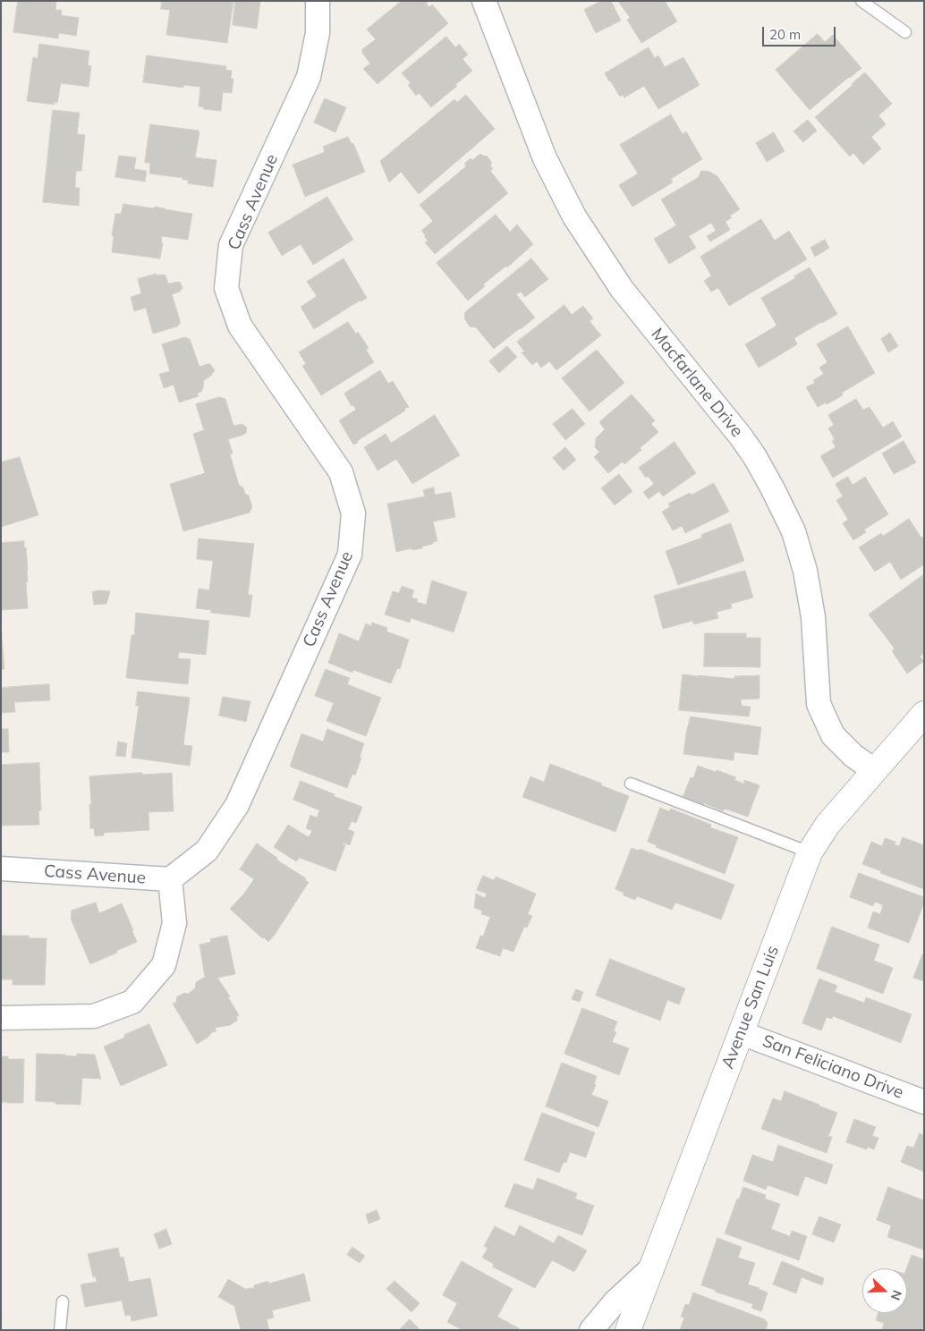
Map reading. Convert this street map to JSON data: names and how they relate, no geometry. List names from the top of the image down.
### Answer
{
  "streets": {
    "street": [
      "Cass Avenue",
      "Macfarlane Drive",
      "Avenue San Luis",
      "San Feliciano Drive"
    ]
  },
  "crossings": [
    ["Macfarlane Drive", "Avenue San Luis"],
    ["Avenue San Luis", "San Feliciano Drive"]
  ],
  "scale_bar": "20 m",
  "north": "right"
}
